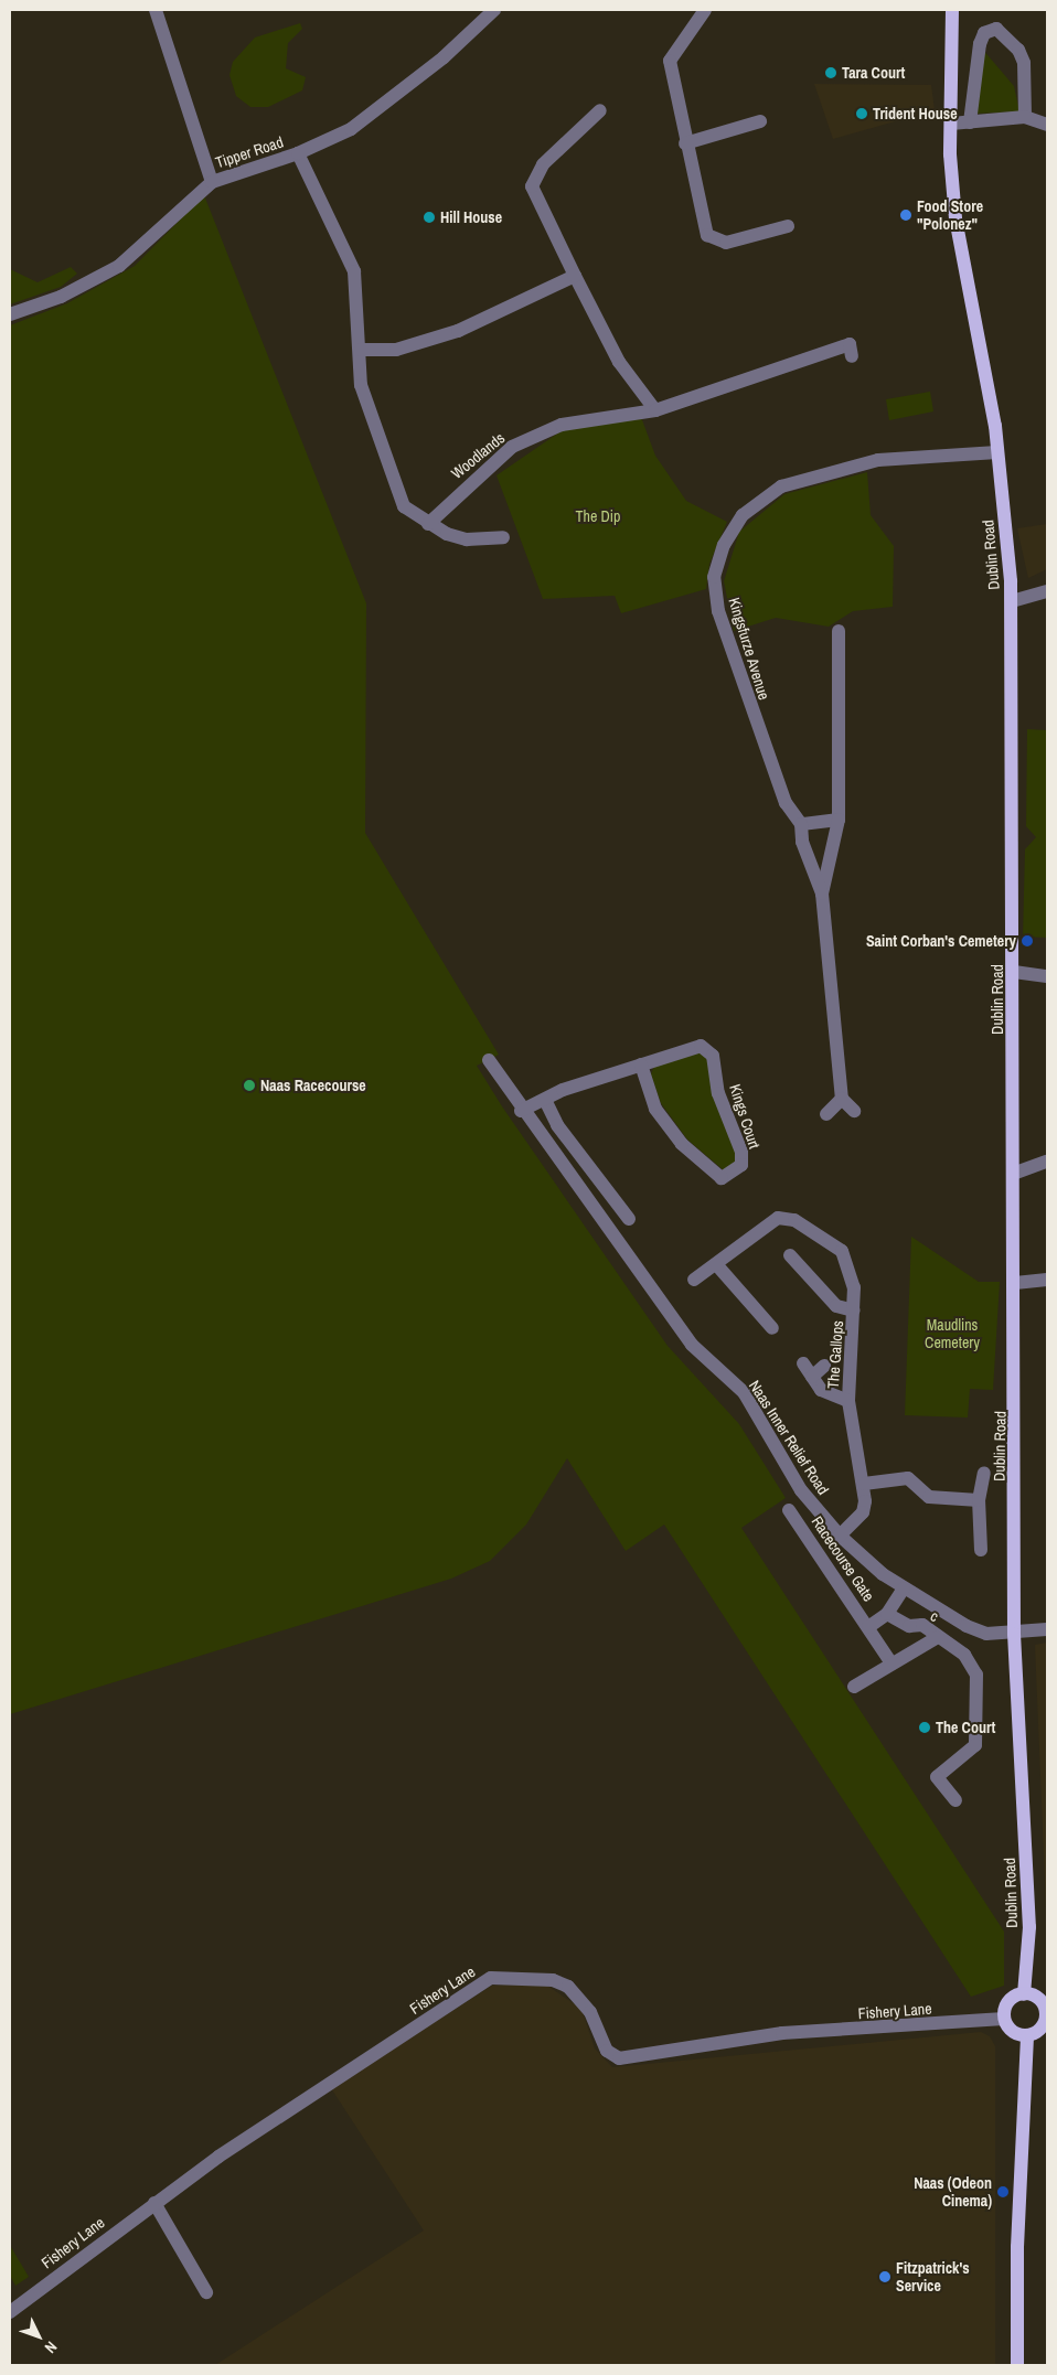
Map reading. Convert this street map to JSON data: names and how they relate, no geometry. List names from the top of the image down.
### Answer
{
  "streets": {
    "main road": ["Dublin Road"],
    "street": [
      "Tipper Road",
      "Woodlands",
      "Kingsfurze Avenue",
      "Kings Court",
      "The Gallops",
      "Naas Inner Relief Road",
      "Racecourse Gate",
      "c",
      "Fishery Lane"
    ]
  },
  "crossings": [
    ["Dublin Road", "Kingsfurze Avenue"],
    ["Dublin Road", "Naas Inner Relief Road"],
    ["Dublin Road", "Fishery Lane"],
    ["Kings Court", "Naas Inner Relief Road"],
    ["The Gallops", "Naas Inner Relief Road"],
    ["Naas Inner Relief Road", "Racecourse Gate"],
    ["Racecourse Gate", "c"]
  ],
  "parks": ["The Dip", "Maudlins Cemetery"],
  "places": [
    "Tara Court",
    "Trident House",
    "Food Store \"Polonez\"",
    "Hill House",
    "Saint Corban's Cemetery",
    "Naas Racecourse",
    "The Court",
    "Naas (Odeon Cinema)",
    "Fitzpatrick's Service"
  ],
  "north": "bottom right"
}
